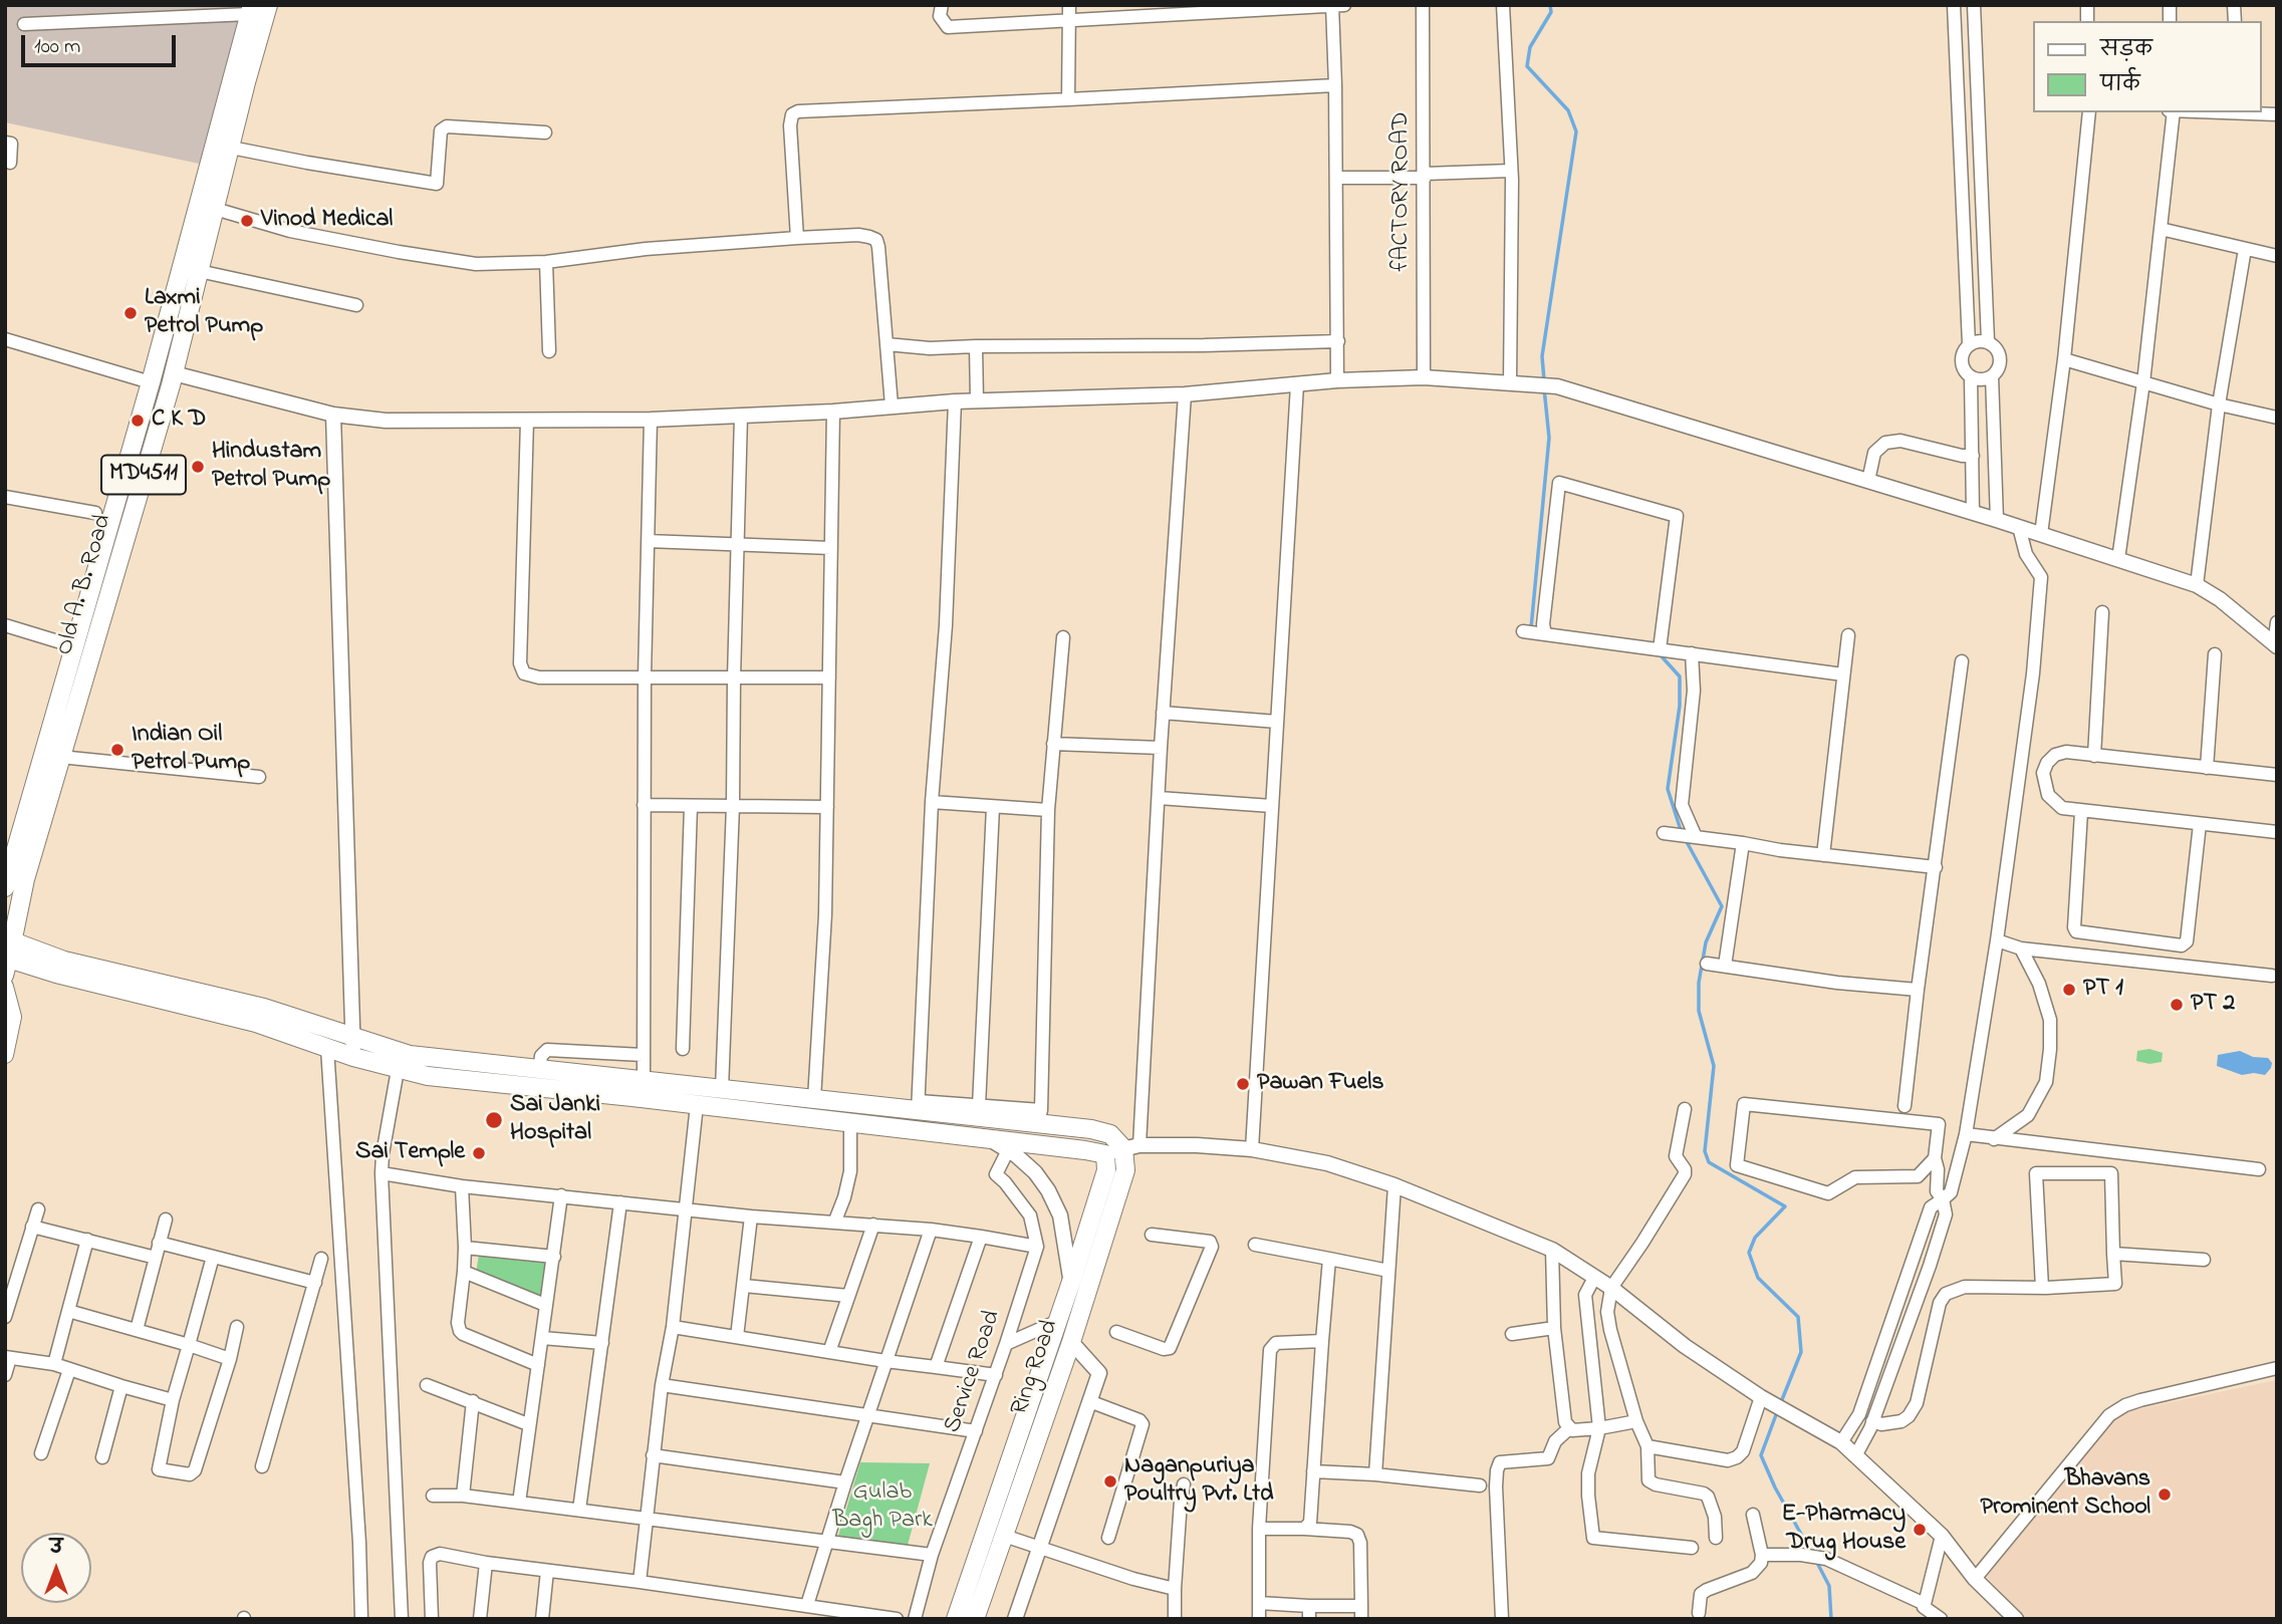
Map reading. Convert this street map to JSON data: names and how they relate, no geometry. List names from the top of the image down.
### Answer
{
  "streets": {
    "main road": ["MD4511", "Old A. B. Road", "Ring Road"],
    "street": ["fACTORY ROAD", "Service Road"]
  },
  "parks": ["Gulab Bagh Park"],
  "places": [
    "Vinod Medical",
    "Laxmi Petrol Pump",
    "C K D",
    "Hindustam Petrol Pump",
    "Indian Oil Petrol Pump",
    "PT 1",
    "PT 2",
    "Pawan Fuels",
    "Sai Janki Hospital",
    "Sai Temple",
    "Naganpuriya Poultry Pvt. Ltd",
    "Bhavans Prominent School",
    "E-Pharmacy Drug House"
  ],
  "legend": ["सड़क", "पार्क"],
  "scale_bar": "100 m",
  "north": "top"
}
